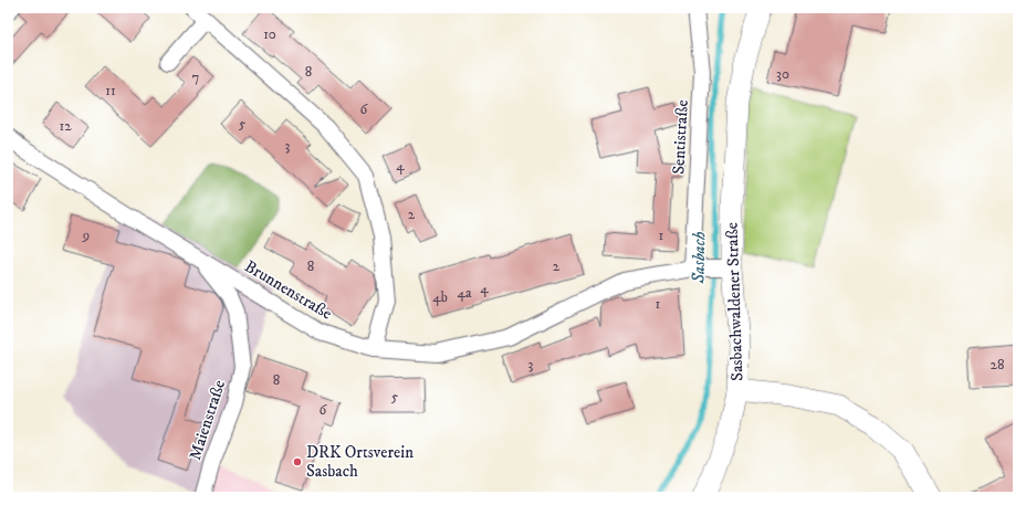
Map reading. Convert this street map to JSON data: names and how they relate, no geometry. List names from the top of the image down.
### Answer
{
  "streets": {
    "main road": ["Sasbachwaldener Straße"],
    "street": ["Sentistraße", "Brunnenstraße", "Maienstraße"]
  },
  "crossings": [
    ["Sentistraße", "Brunnenstraße"],
    ["Brunnenstraße", "Sasbachwaldener Straße"],
    ["Brunnenstraße", "Maienstraße"]
  ],
  "water": ["Sasbach"],
  "places": ["DRK Ortsverein Sasbach"],
  "house_numbers": [
    "10",
    "8",
    "30",
    "7",
    "11",
    "6",
    "5",
    "12",
    "3",
    "4",
    "2",
    "9",
    "1",
    "8",
    "2",
    "4",
    "4a",
    "4b",
    "1",
    "3",
    "28",
    "8",
    "5",
    "6"
  ]
}
